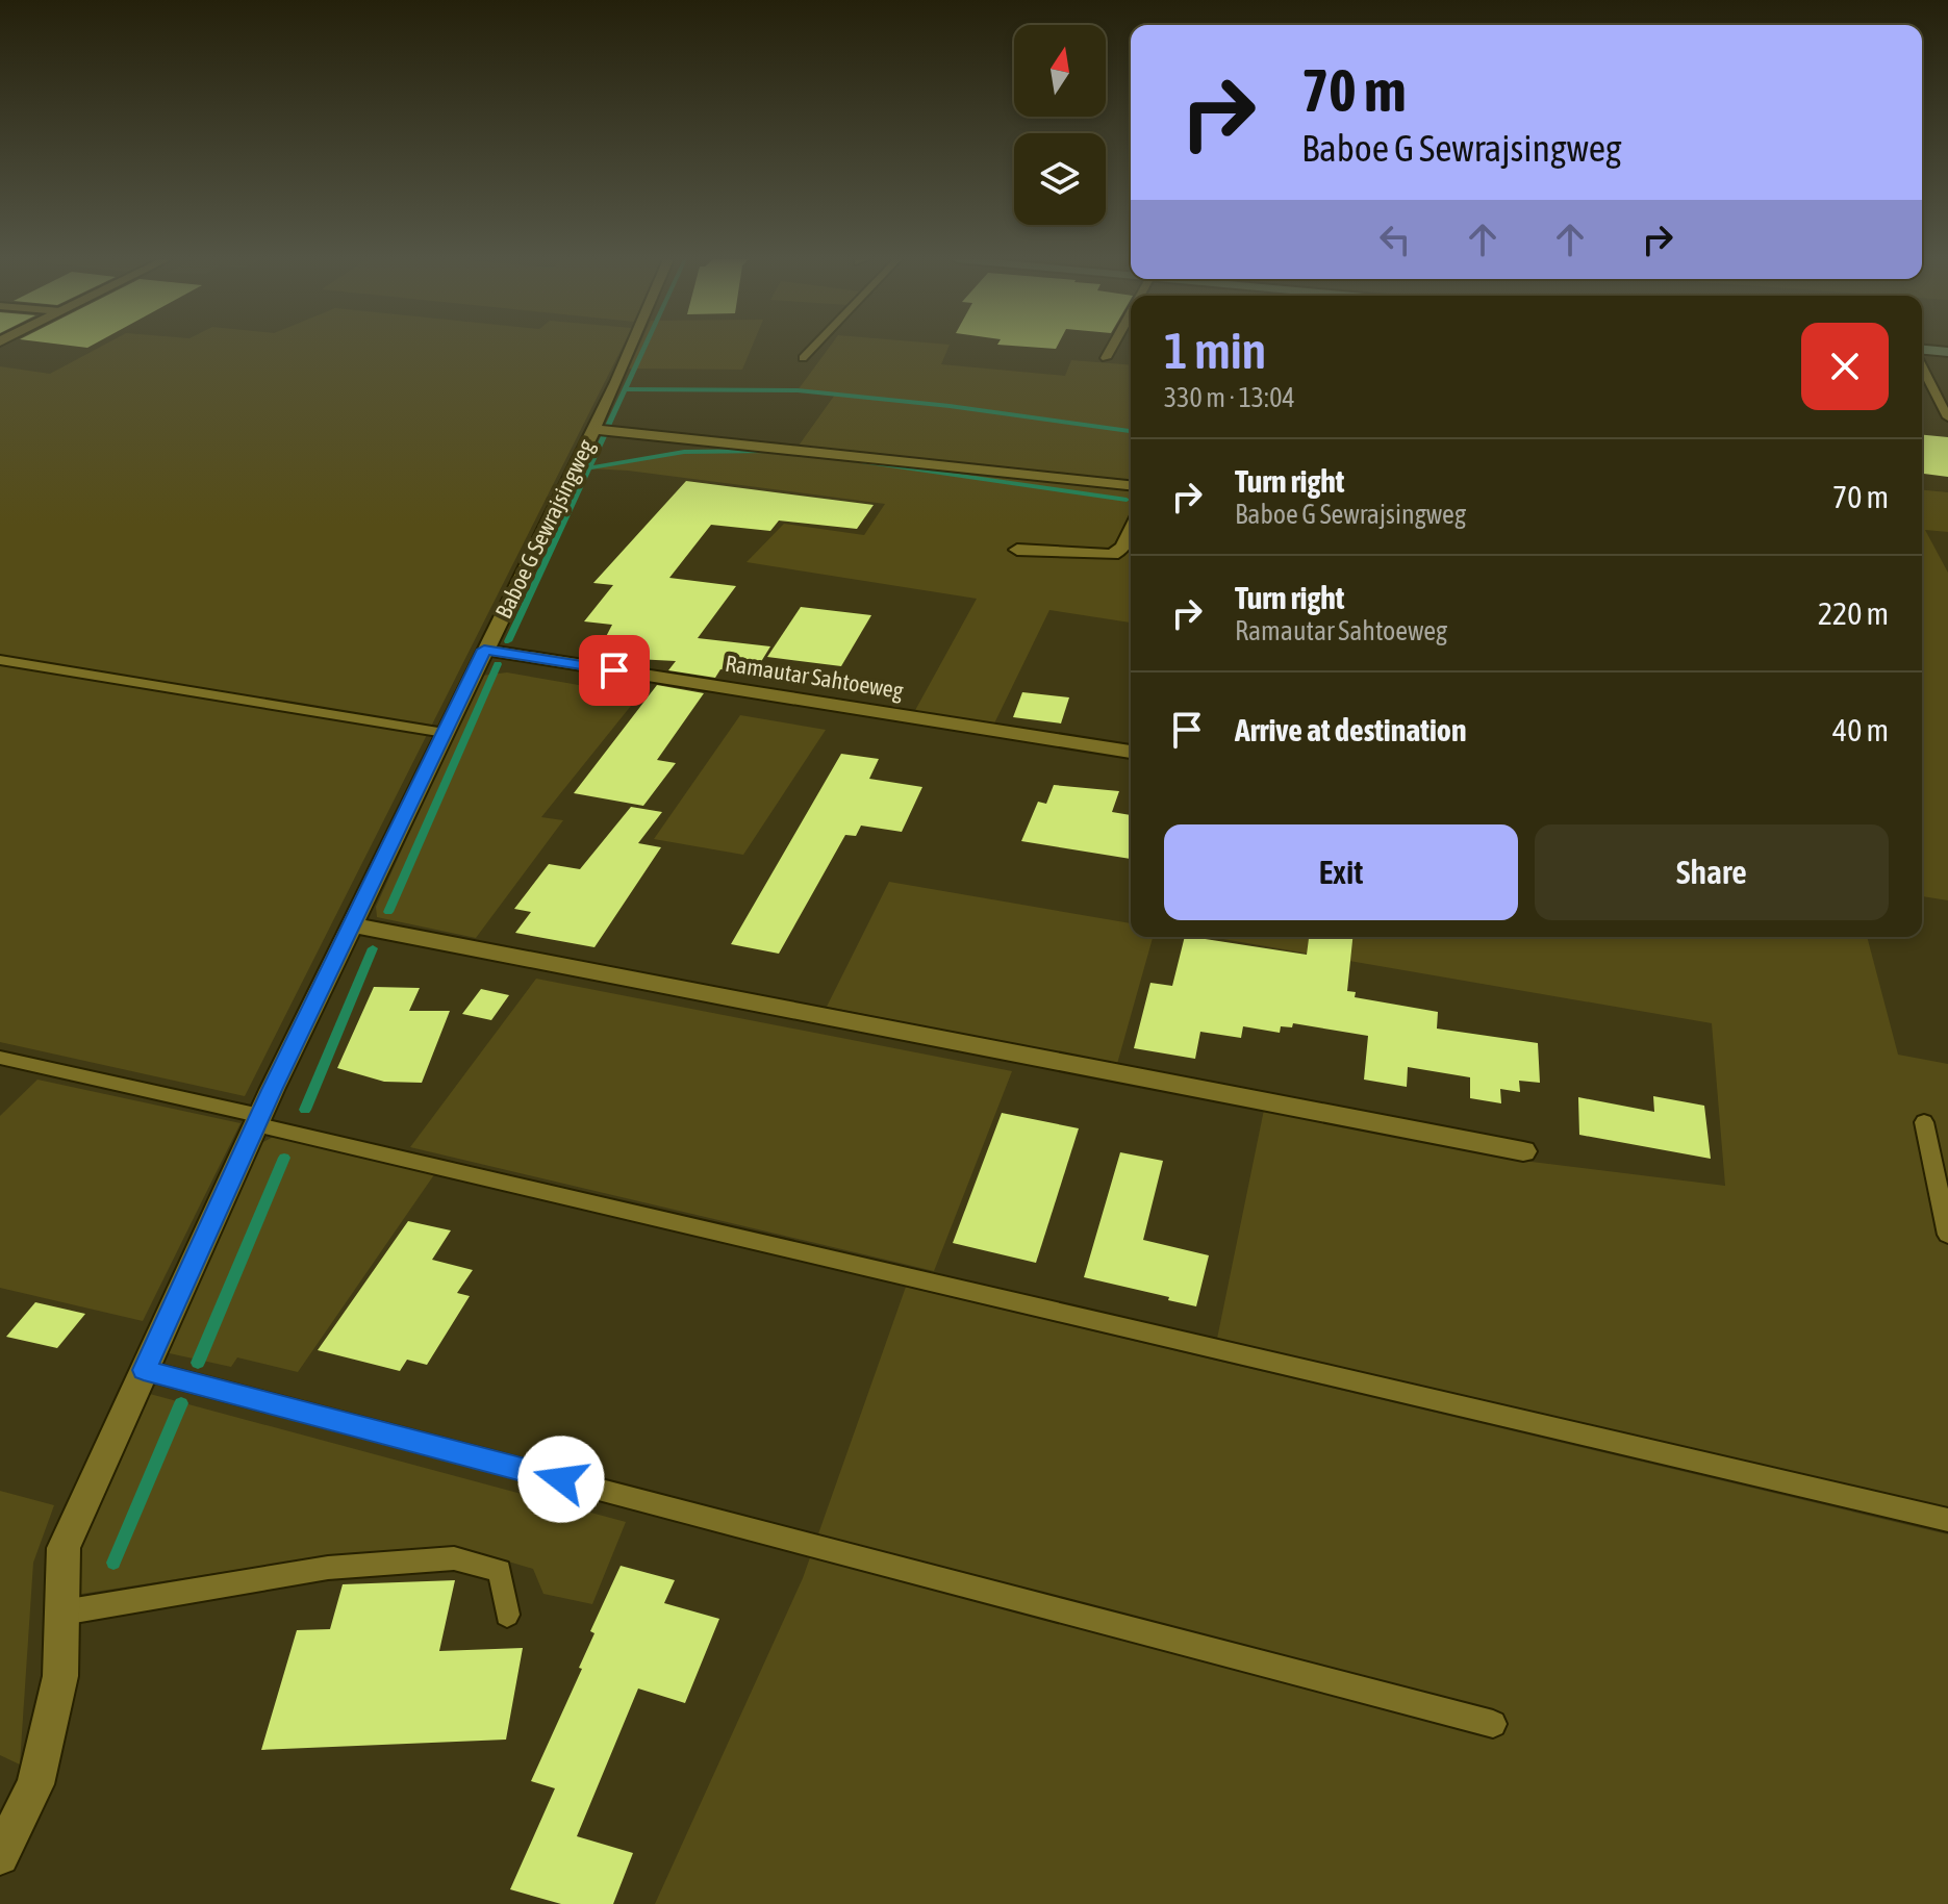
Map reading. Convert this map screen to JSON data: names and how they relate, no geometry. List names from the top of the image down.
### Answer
{
  "streets": {
    "street": ["Baboe G Sewrajsingweg", "Ramautar Sahtoeweg"]
  },
  "crossings": [
    ["Baboe G Sewrajsingweg", "Ramautar Sahtoeweg"]
  ],
  "north": "top",
  "page": {
    "turn": ["70 m", "Baboe G Sewrajsingweg"],
    "heading": ["1 min", "330 m · 13:04"],
    "list": [
      {
        "name": "Turn right",
        "note": "Baboe G Sewrajsingweg",
        "value": "70 m"
      },
      {
        "name": "Turn right",
        "note": "Ramautar Sahtoeweg",
        "value": "220 m"
      },
      {
        "name": "Arrive at destination",
        "value": "40 m"
      }
    ],
    "buttons": ["Exit", "Share"]
  }
}
